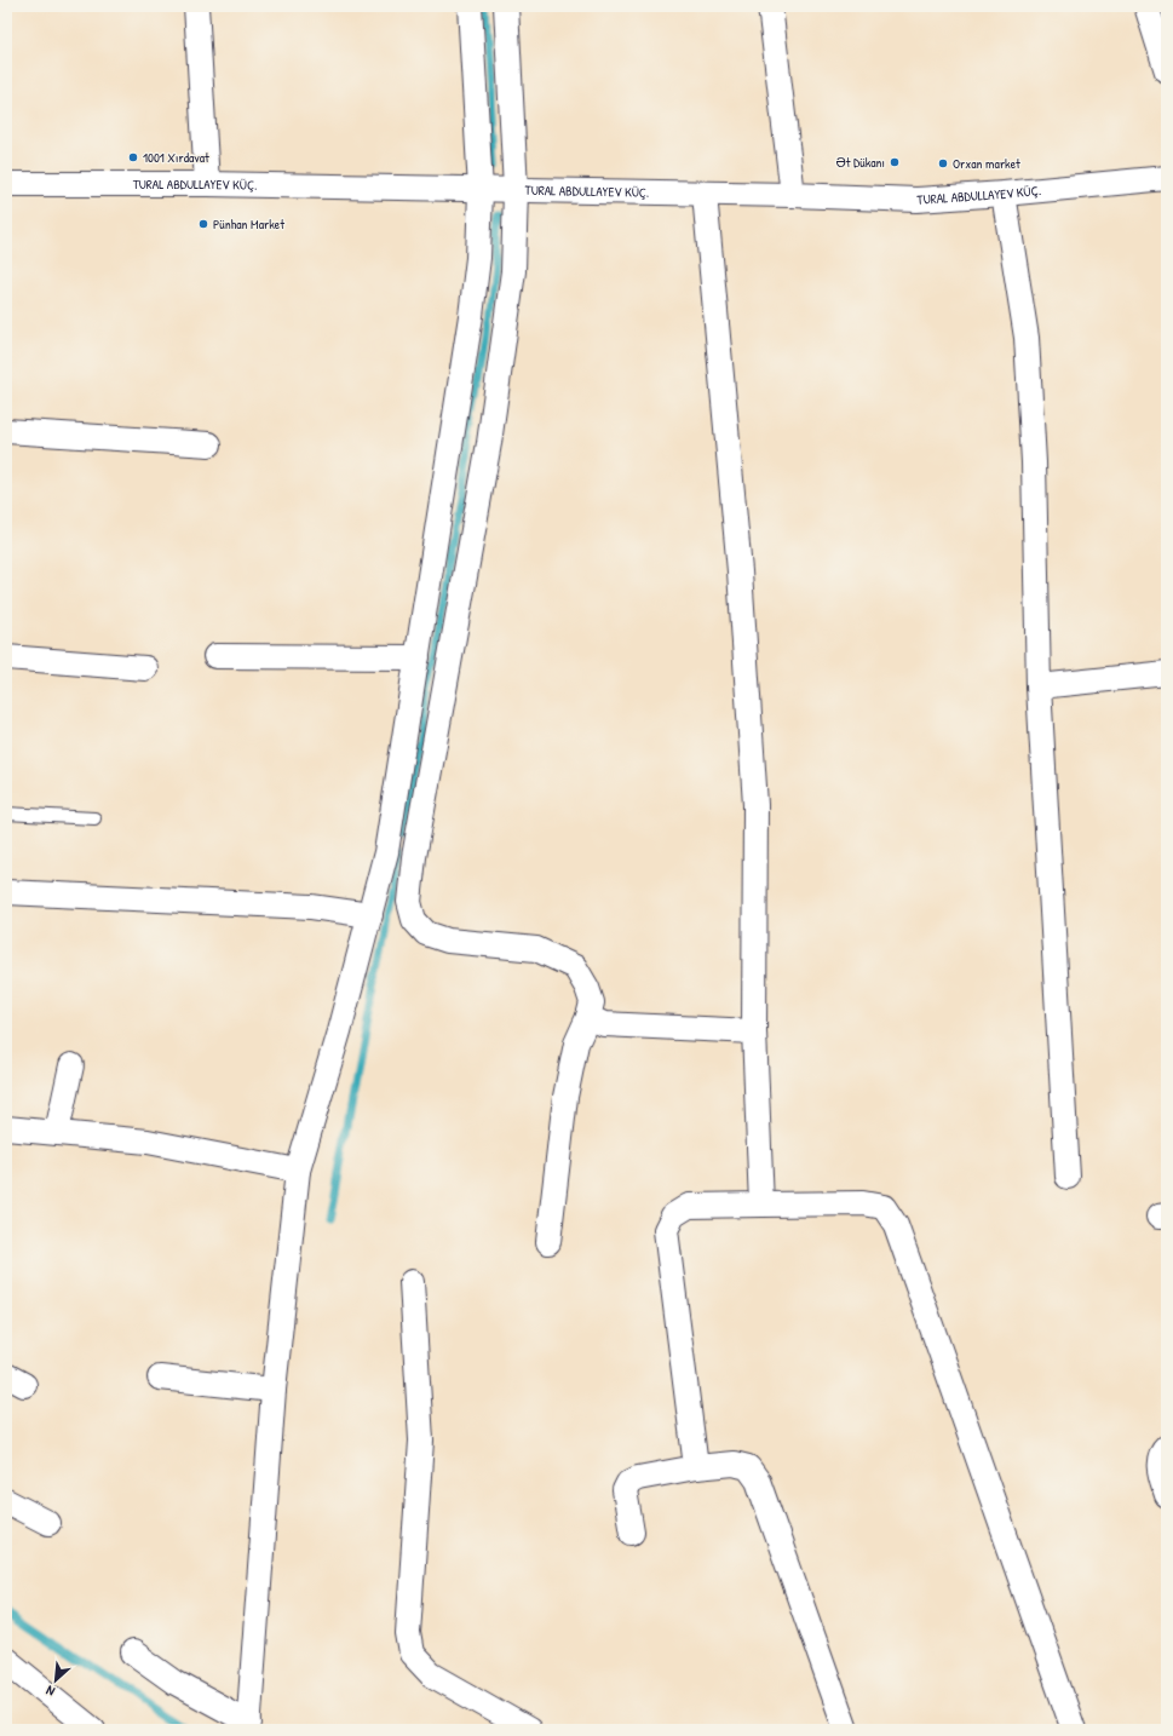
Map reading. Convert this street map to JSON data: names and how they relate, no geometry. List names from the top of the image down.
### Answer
{
  "streets": {
    "street": ["TURAL ABDULLAYEV KÜÇ."]
  },
  "places": [
    "1001 Xırdavat",
    "Ət Dükanı",
    "Orxan market",
    "Pünhan Market"
  ],
  "north": "bottom left"
}
